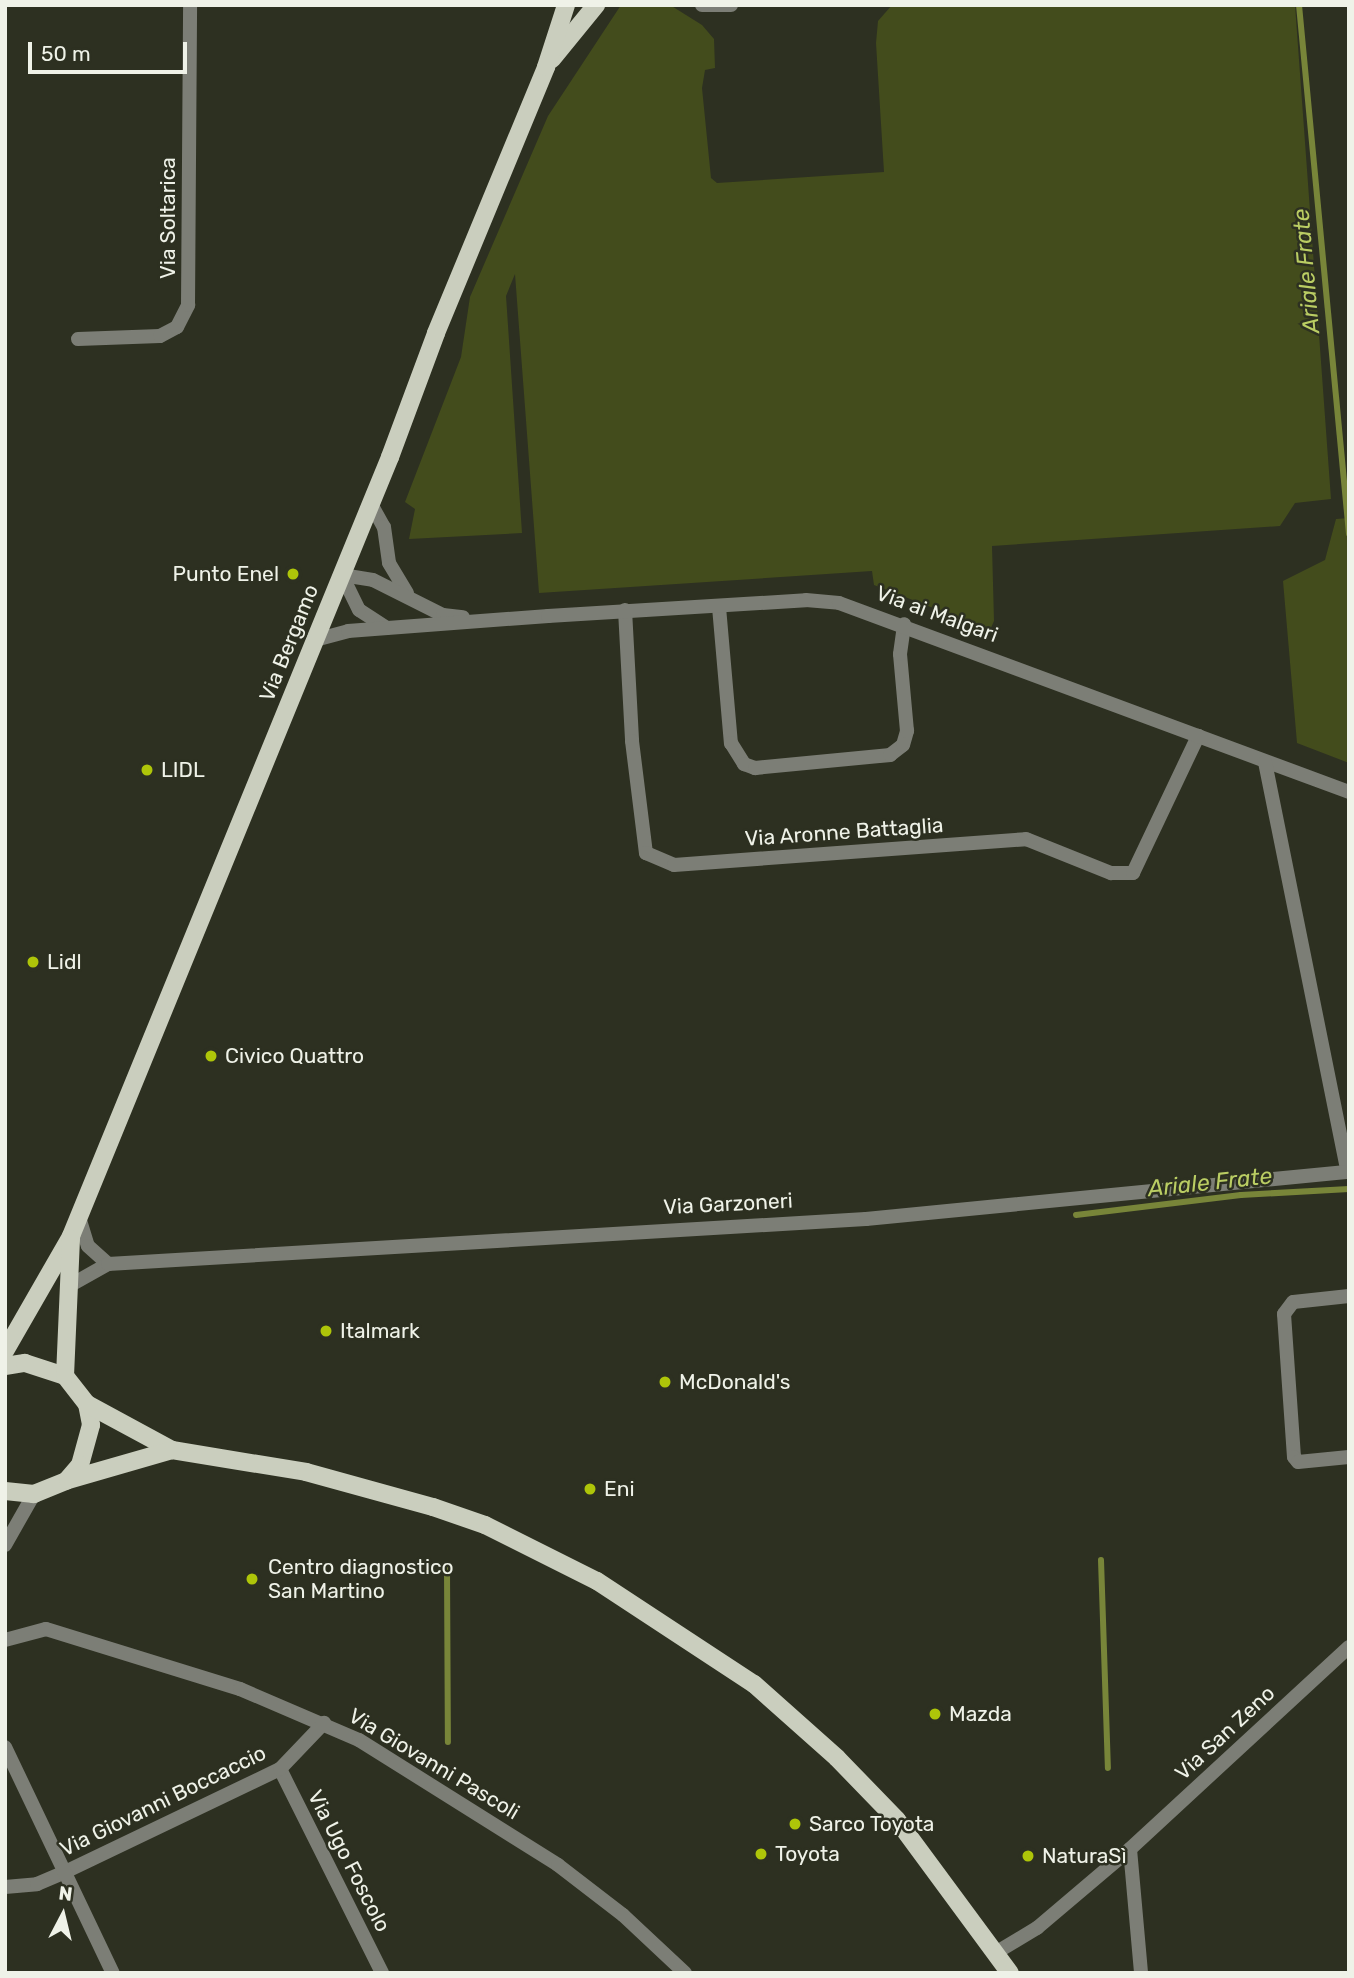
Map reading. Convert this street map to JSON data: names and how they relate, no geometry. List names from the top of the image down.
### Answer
{
  "streets": {
    "main road": ["Via Bergamo"],
    "street": [
      "Via Soltarica",
      "Via ai Malgari",
      "Via Aronne Battaglia",
      "Via Garzoneri",
      "Via San Zeno",
      "Via Giovanni Pascoli",
      "Via Giovanni Boccaccio",
      "Via Ugo Foscolo"
    ]
  },
  "crossings": [
    ["Via ai Malgari", "Via Bergamo"],
    ["Via ai Malgari", "Via Aronne Battaglia"],
    ["Via Bergamo", "Via Garzoneri"],
    ["Via Giovanni Pascoli", "Via Giovanni Boccaccio"],
    ["Via Giovanni Boccaccio", "Via Ugo Foscolo"]
  ],
  "water": ["Ariale Frate"],
  "places": [
    "Punto Enel",
    "LIDL",
    "Lidl",
    "Civico Quattro",
    "Italmark",
    "McDonald's",
    "Eni",
    "Centro diagnostico San Martino",
    "Mazda",
    "Sarco Toyota",
    "Toyota",
    "NaturaSì"
  ],
  "scale_bar": "50 m",
  "north": "top"
}
